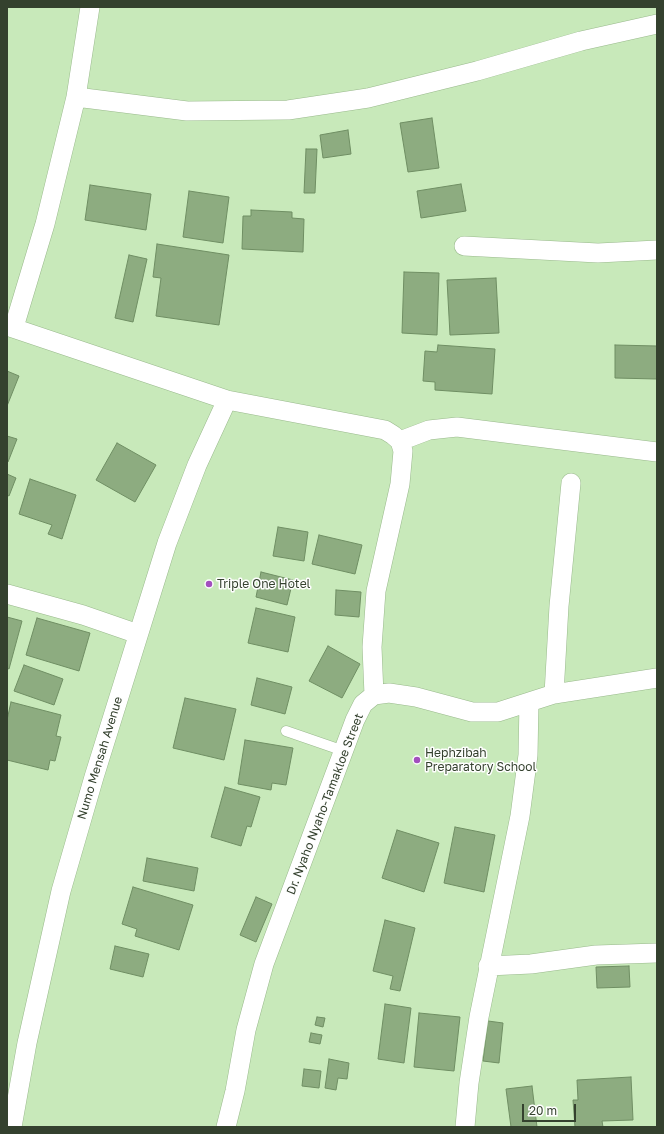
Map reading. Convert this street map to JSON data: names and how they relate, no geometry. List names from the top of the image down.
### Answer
{
  "streets": {
    "street": ["Numo Mensah Avenue", "Dr. Nyaho Nyaho-Tamakloe Street"]
  },
  "places": ["Triple One Hotel", "Hephzibah Preparatory School"],
  "scale_bar": "20 m"
}
